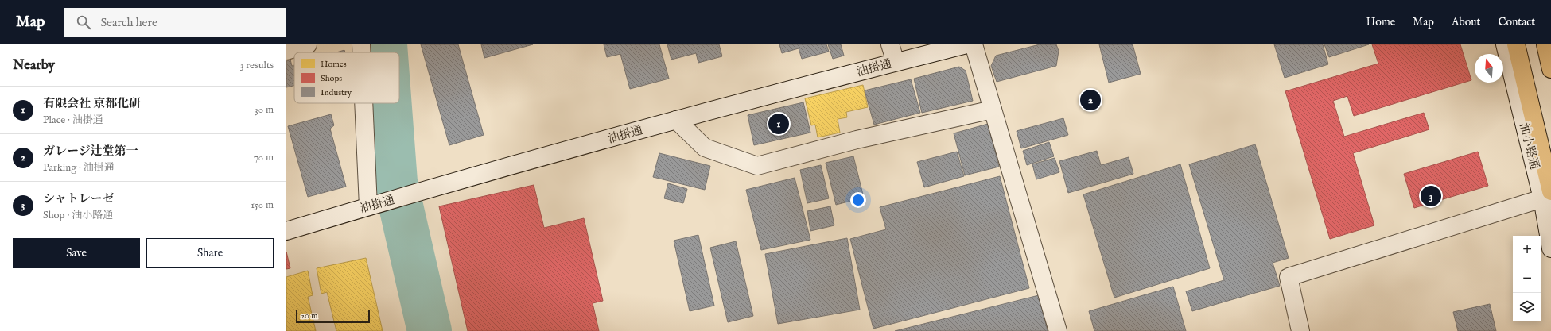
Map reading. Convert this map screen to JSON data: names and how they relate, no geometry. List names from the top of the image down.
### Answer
{
  "streets": {
    "street": ["油掛通", "油小路通"]
  },
  "legend": ["Homes", "Shops", "Industry"],
  "scale_bar": "20 m",
  "north": "top",
  "page": {
    "header": "Map",
    "search": "Search here",
    "nav": [
      "Home",
      "Map",
      "About",
      "Contact"
    ],
    "heading": ["Nearby", "3 results"],
    "list": [
      {
        "mark": "1",
        "name": "有限会社 京都化研",
        "note": "Place · 油掛通",
        "value": "30 m"
      },
      {
        "mark": "2",
        "name": "ガレージ辻堂第一",
        "note": "Parking · 油掛通",
        "value": "70 m"
      },
      {
        "mark": "3",
        "name": "シャトレーゼ",
        "note": "Shop · 油小路通",
        "value": "150 m"
      }
    ],
    "pins": ["2", "1", "3"],
    "buttons": ["Save", "Share"],
    "map_buttons": ["+", "−"],
    "scale": "20 m"
  }
}
